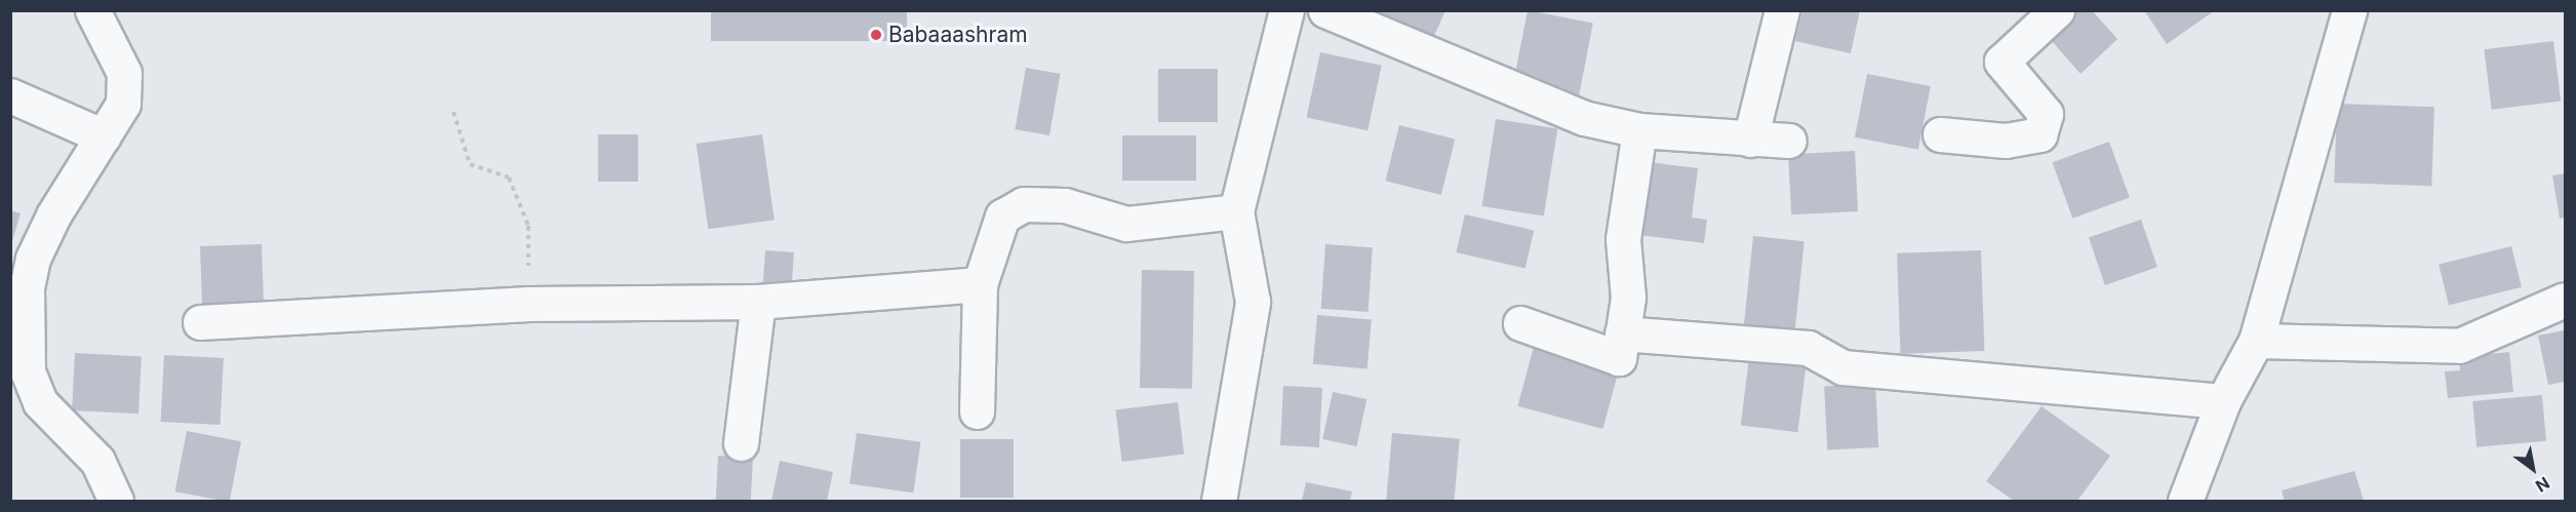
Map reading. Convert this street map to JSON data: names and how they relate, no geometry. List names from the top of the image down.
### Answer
{
  "places": ["Babaaashram"],
  "north": "bottom right"
}
